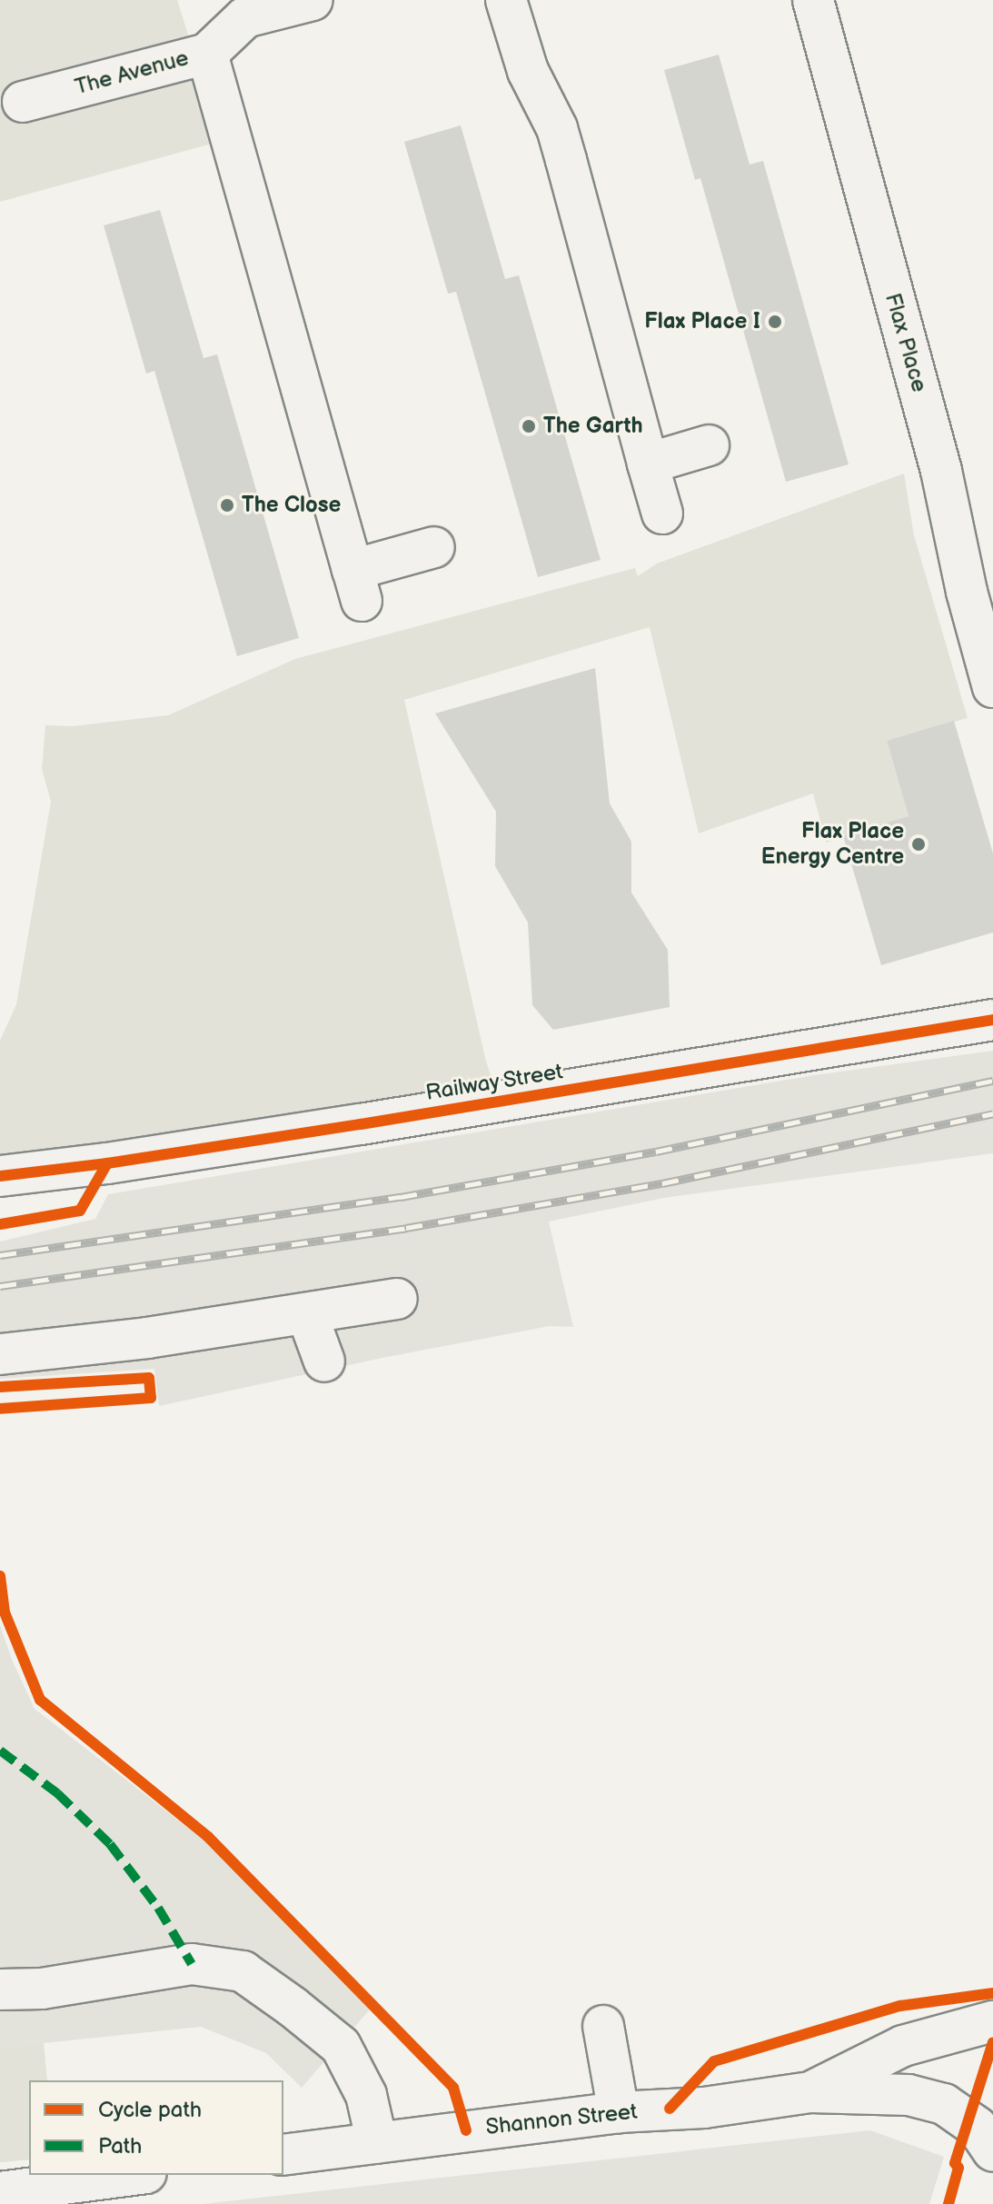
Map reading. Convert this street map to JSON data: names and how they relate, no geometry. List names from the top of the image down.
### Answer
{
  "streets": {
    "street": [
      "The Avenue",
      "Flax Place",
      "Railway Street",
      "Shannon Street"
    ]
  },
  "places": [
    "Flax Place I",
    "The Garth",
    "The Close",
    "Flax Place Energy Centre"
  ],
  "legend": ["Cycle path", "Path"]
}
